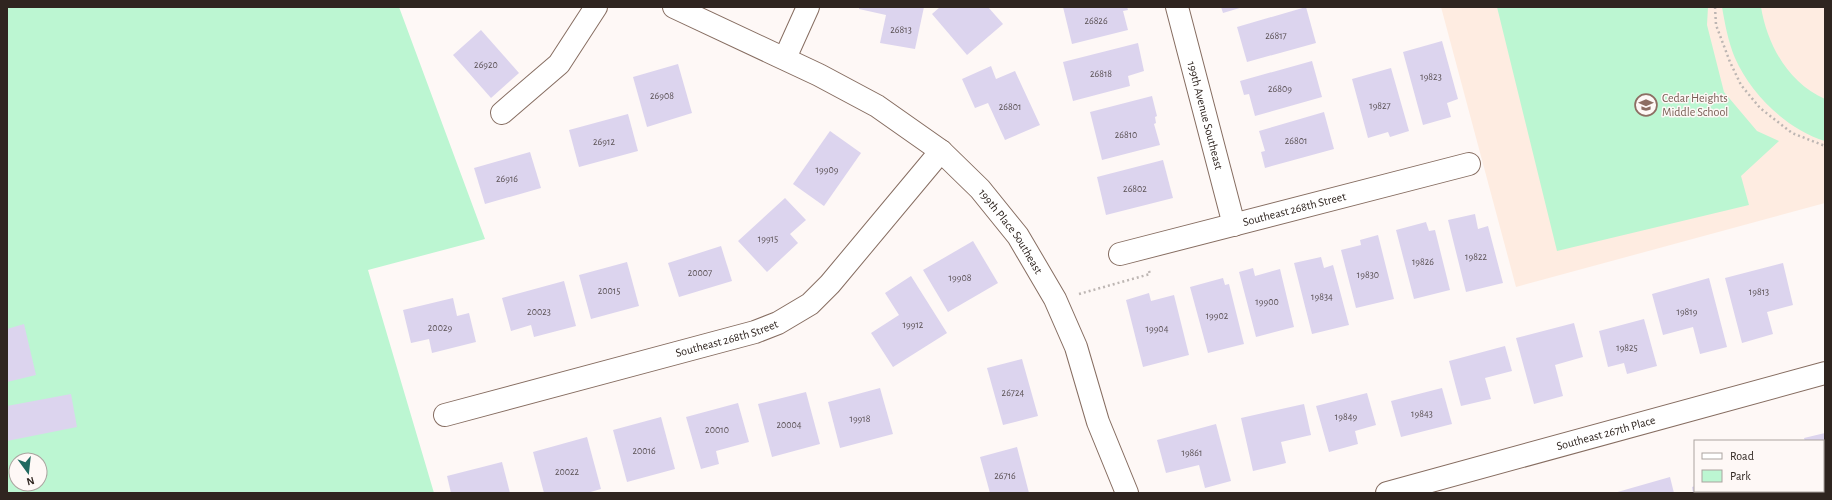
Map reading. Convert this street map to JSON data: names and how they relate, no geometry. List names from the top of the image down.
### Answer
{
  "streets": {
    "street": [
      "199th Avenue Southeast",
      "Southeast 268th Street",
      "199th Place Southeast",
      "Southeast 267th Place"
    ]
  },
  "crossings": [
    ["199th Avenue Southeast", "Southeast 268th Street"],
    ["Southeast 268th Street", "199th Place Southeast"]
  ],
  "places": {
    "school or university": ["Cedar Heights Middle School"]
  },
  "house_numbers": [
    "26826",
    "26813",
    "26817",
    "26920",
    "26818",
    "19823",
    "26809",
    "26908",
    "19827",
    "26801",
    "26810",
    "26801",
    "26912",
    "19909",
    "26916",
    "26802",
    "19915",
    "19822",
    "19826",
    "20007",
    "19830",
    "19908",
    "20015",
    "19813",
    "19834",
    "19900",
    "20023",
    "19819",
    "19902",
    "19912",
    "20029",
    "19904",
    "19825",
    "26724",
    "19843",
    "19849",
    "19918",
    "20004",
    "20010",
    "20016",
    "19861",
    "20022",
    "26716"
  ],
  "legend": ["Road", "Park"],
  "north": "bottom"
}
